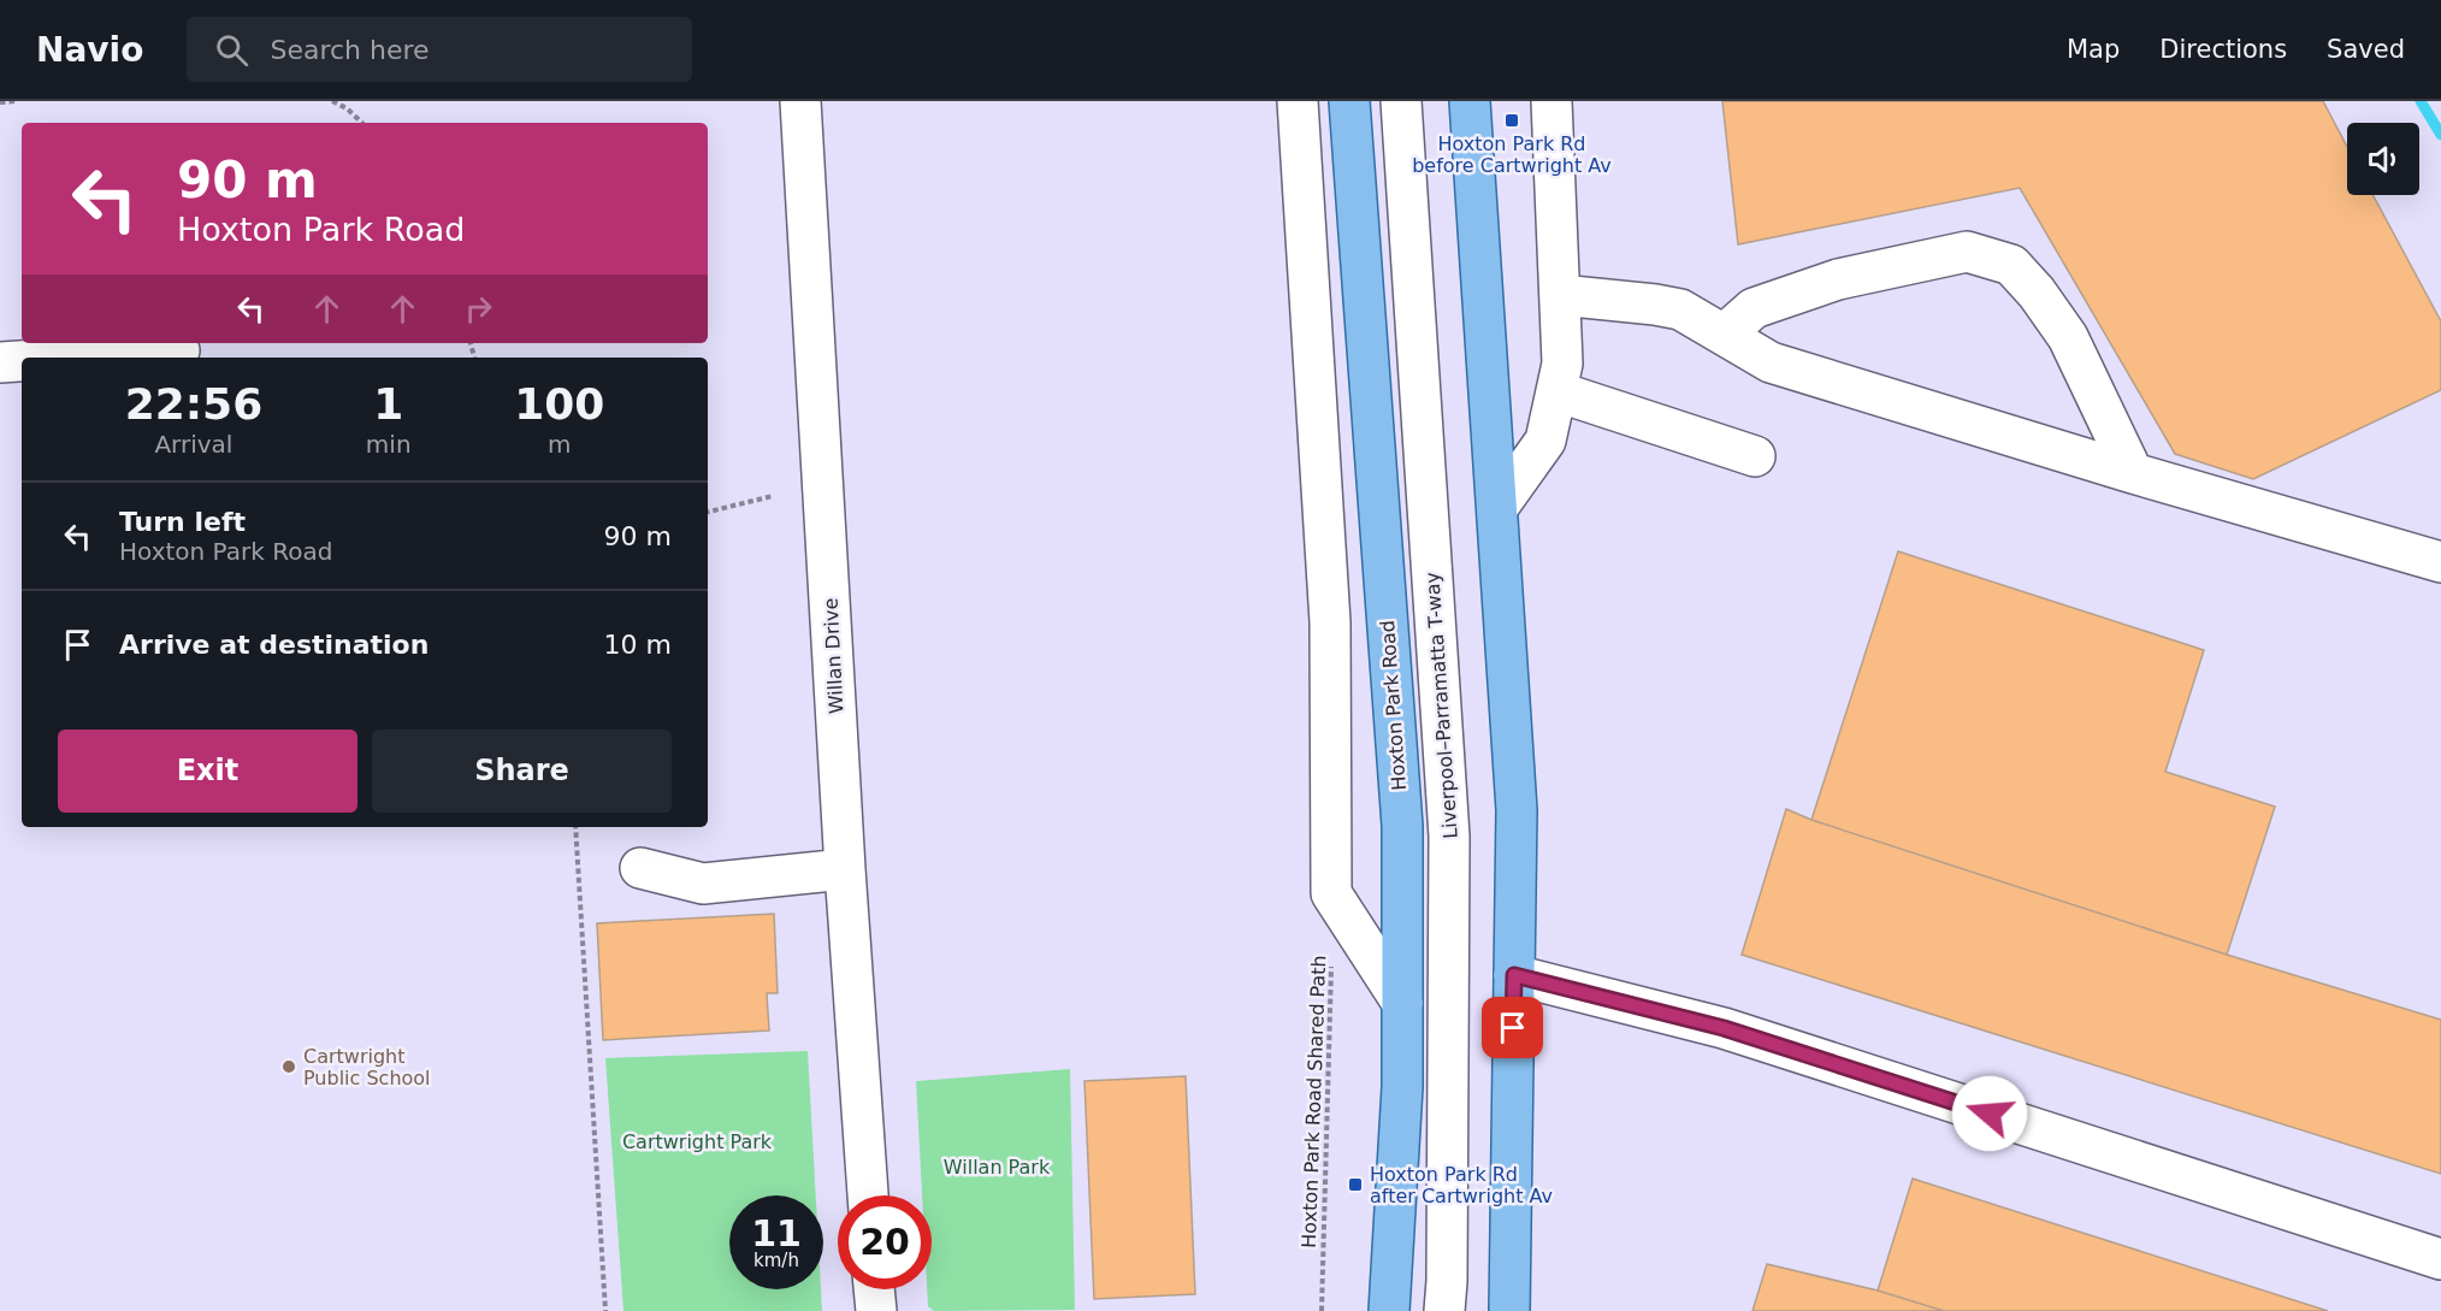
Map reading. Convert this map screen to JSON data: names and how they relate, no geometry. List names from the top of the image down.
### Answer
{
  "streets": {
    "main road": ["Hoxton Park Road"],
    "street": ["Willan Drive", "Liverpool–Parramatta T-way"],
    "path": ["Hoxton Park Road Shared Path"]
  },
  "parks": ["Cartwright Park", "Willan Park"],
  "places": {
    "transit": ["Hoxton Park Rd before Cartwright Av", "Hoxton Park Rd after Cartwright Av"],
    "other": ["Cartwright Public School"]
  },
  "page": {
    "header": "Navio",
    "search": "Search here",
    "nav": ["Map", "Directions", "Saved"],
    "turn": ["90 m", "Hoxton Park Road"],
    "eta": [
      "22:56",
      "Arrival",
      "1",
      "min",
      "100",
      "m"
    ],
    "list": [
      {
        "name": "Turn left",
        "note": "Hoxton Park Road",
        "value": "90 m"
      },
      {
        "name": "Arrive at destination",
        "value": "10 m"
      }
    ],
    "buttons": ["Exit", "Share"],
    "speed": "11 km/h",
    "limit": "20"
  }
}
